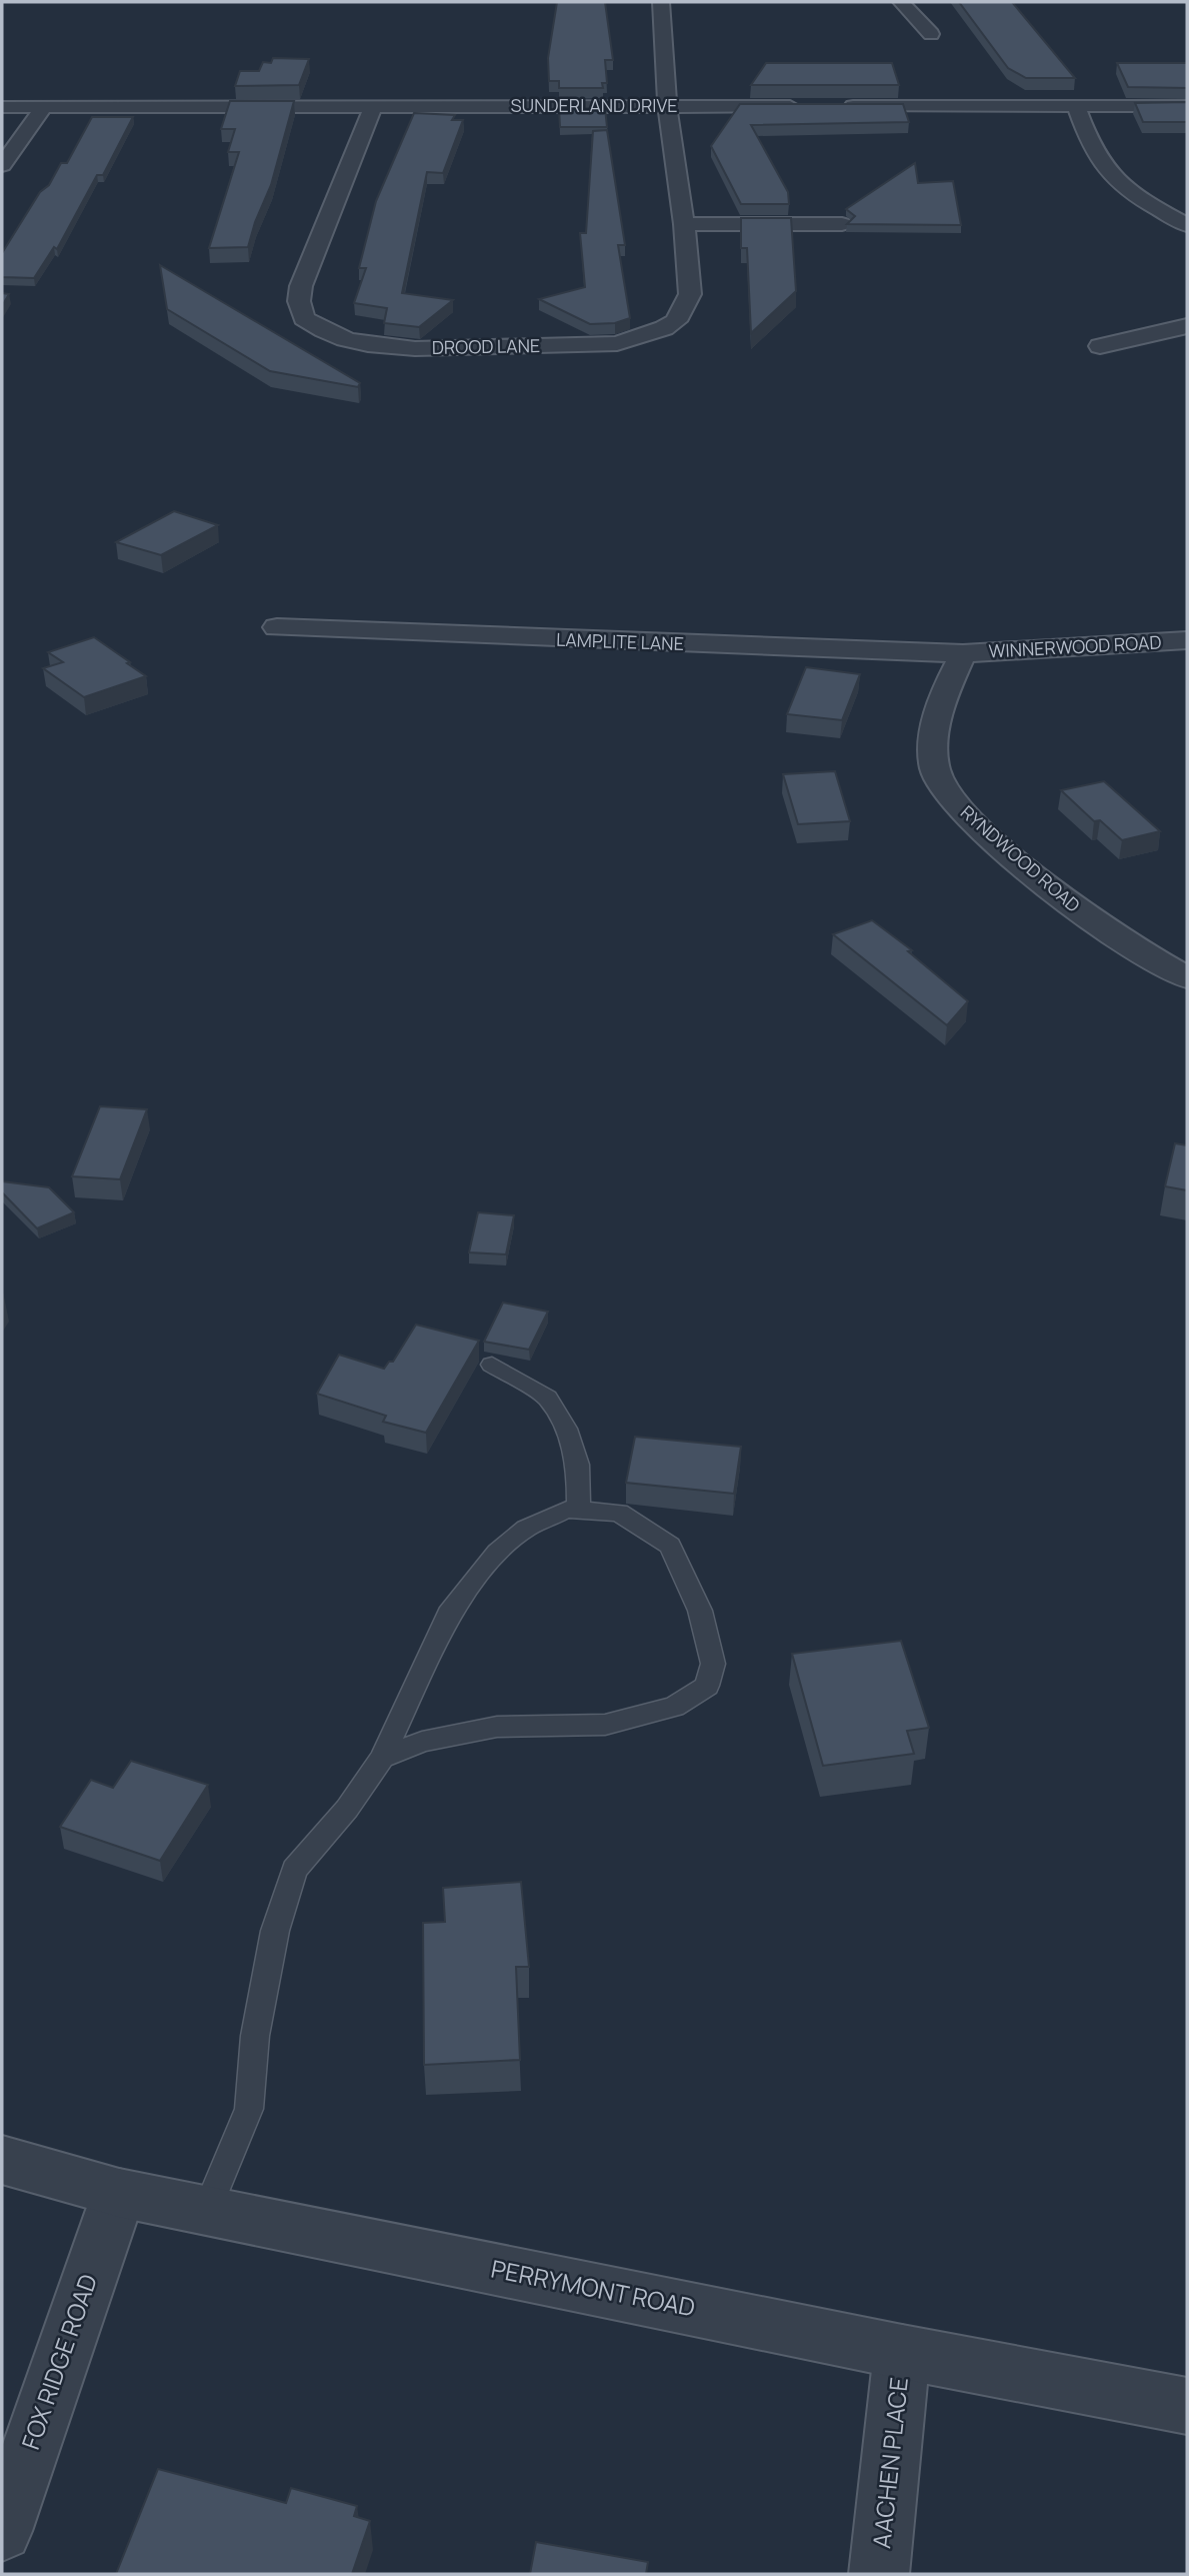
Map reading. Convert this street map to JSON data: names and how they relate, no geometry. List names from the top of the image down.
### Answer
{
  "streets": {
    "street": [
      "SUNDERLAND DRIVE",
      "DROOD LANE",
      "LAMPLITE LANE",
      "WINNERWOOD ROAD",
      "RYNDWOOD ROAD",
      "PERRYMONT ROAD",
      "FOX RIDGE ROAD",
      "AACHEN PLACE"
    ]
  },
  "crossings": [
    ["SUNDERLAND DRIVE", "DROOD LANE"],
    ["LAMPLITE LANE", "WINNERWOOD ROAD"],
    ["LAMPLITE LANE", "RYNDWOOD ROAD"],
    ["WINNERWOOD ROAD", "RYNDWOOD ROAD"],
    ["PERRYMONT ROAD", "FOX RIDGE ROAD"],
    ["PERRYMONT ROAD", "AACHEN PLACE"]
  ]
}
